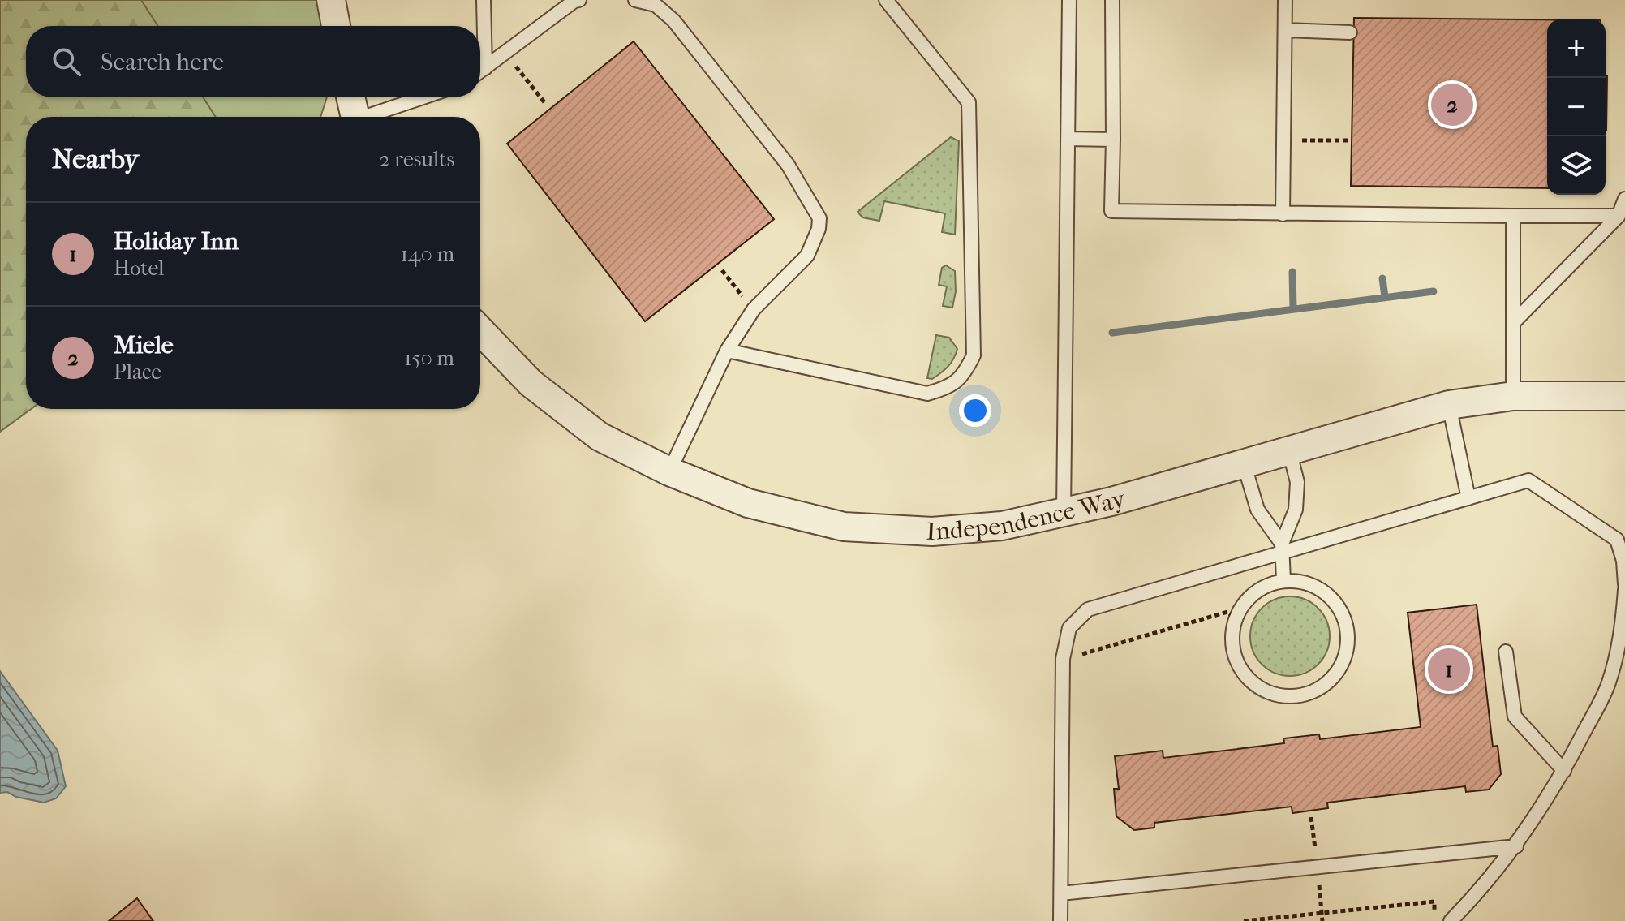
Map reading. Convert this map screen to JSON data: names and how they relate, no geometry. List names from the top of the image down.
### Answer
{
  "streets": {
    "street": ["Independence Way"]
  },
  "page": {
    "map_buttons": ["+", "−"],
    "search": "Search here",
    "pins": ["2", "1"],
    "heading": ["Nearby", "2 results"],
    "list": [
      {
        "mark": "1",
        "name": "Holiday Inn",
        "note": "Hotel",
        "value": "140 m"
      },
      {
        "mark": "2",
        "name": "Miele",
        "note": "Place",
        "value": "150 m"
      }
    ]
  }
}
